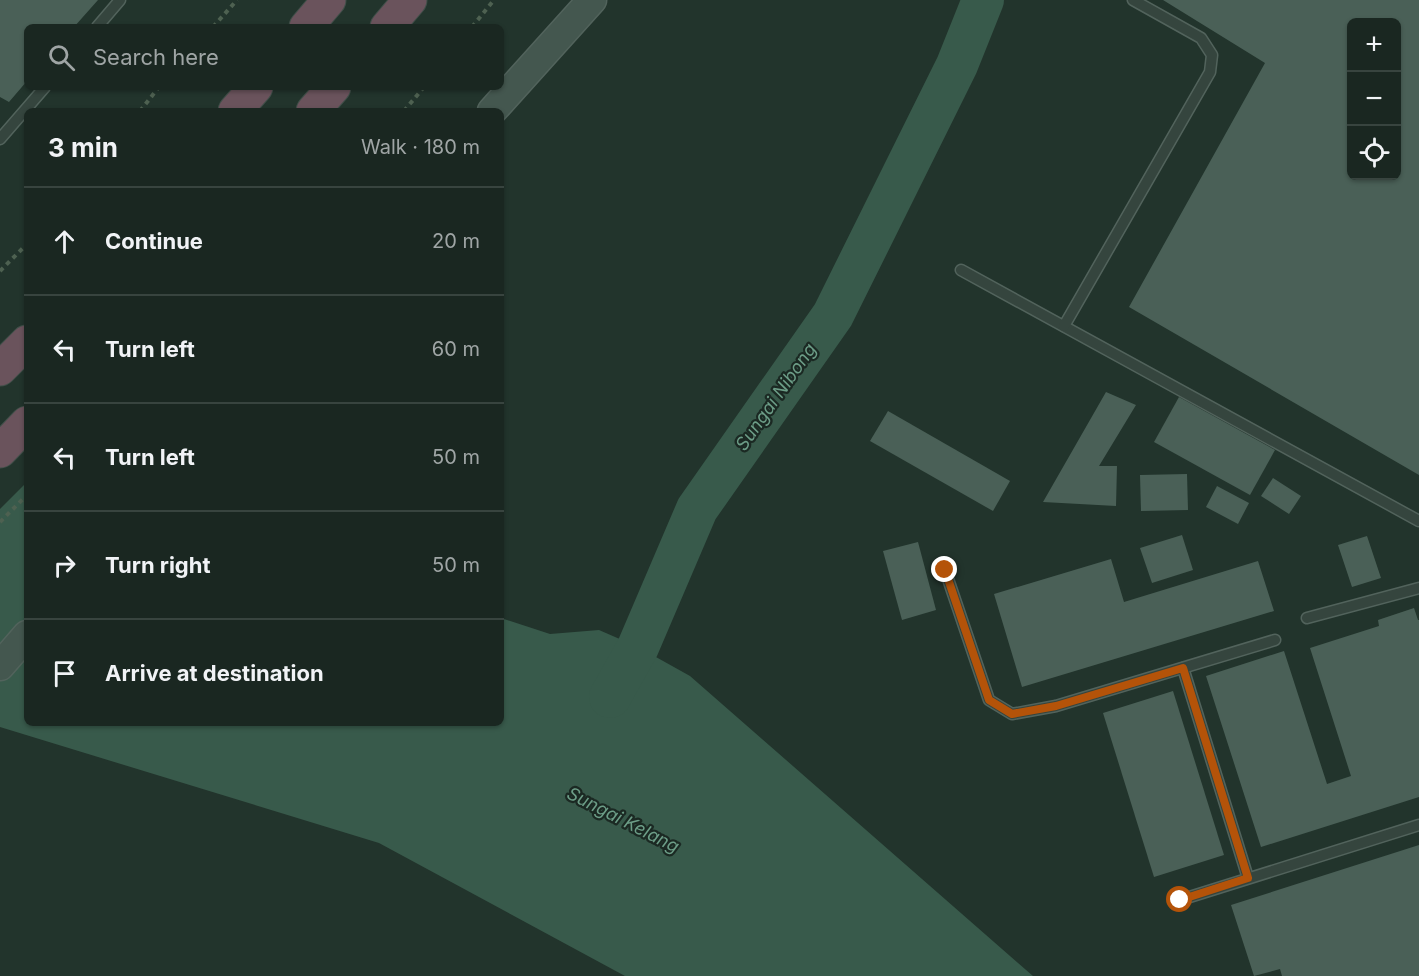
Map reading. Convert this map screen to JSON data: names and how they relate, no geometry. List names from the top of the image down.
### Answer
{
  "water": ["Sungai Nibong", "Sungai Kelang"],
  "page": {
    "map_buttons": ["+", "−"],
    "search": "Search here",
    "heading": ["3 min", "Walk · 180 m"],
    "list": [
      ["Continue", "20 m"],
      ["Turn left", "60 m"],
      ["Turn left", "50 m"],
      ["Turn right", "50 m"],
      "Arrive at destination"
    ]
  }
}
